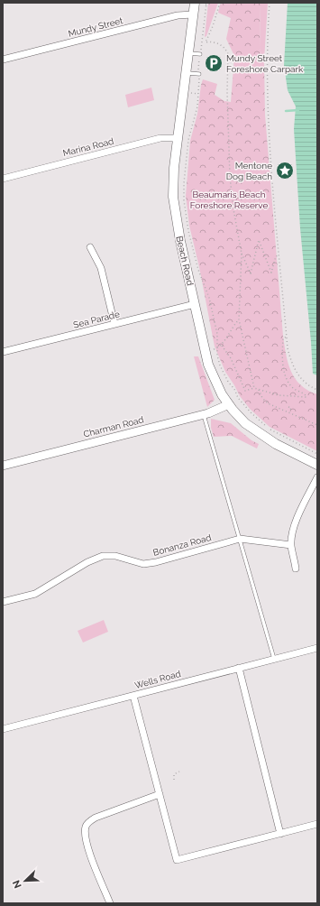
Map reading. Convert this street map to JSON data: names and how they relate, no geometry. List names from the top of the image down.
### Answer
{
  "streets": {
    "main road": ["Beach Road", "Charman Road"],
    "street": [
      "Mundy Street",
      "Marina Road",
      "Sea Parade",
      "Bonanza Road",
      "Wells Road"
    ]
  },
  "crossings": [
    ["Mundy Street", "Beach Road"],
    ["Marina Road", "Beach Road"],
    ["Beach Road", "Sea Parade"],
    ["Beach Road", "Charman Road"]
  ],
  "parks": ["Beaumaris Beach Foreshore Reserve"],
  "places": {
    "parking": ["Mundy Street Foreshore Carpark"],
    "place": ["Mentone Dog Beach"]
  },
  "north": "bottom left"
}
